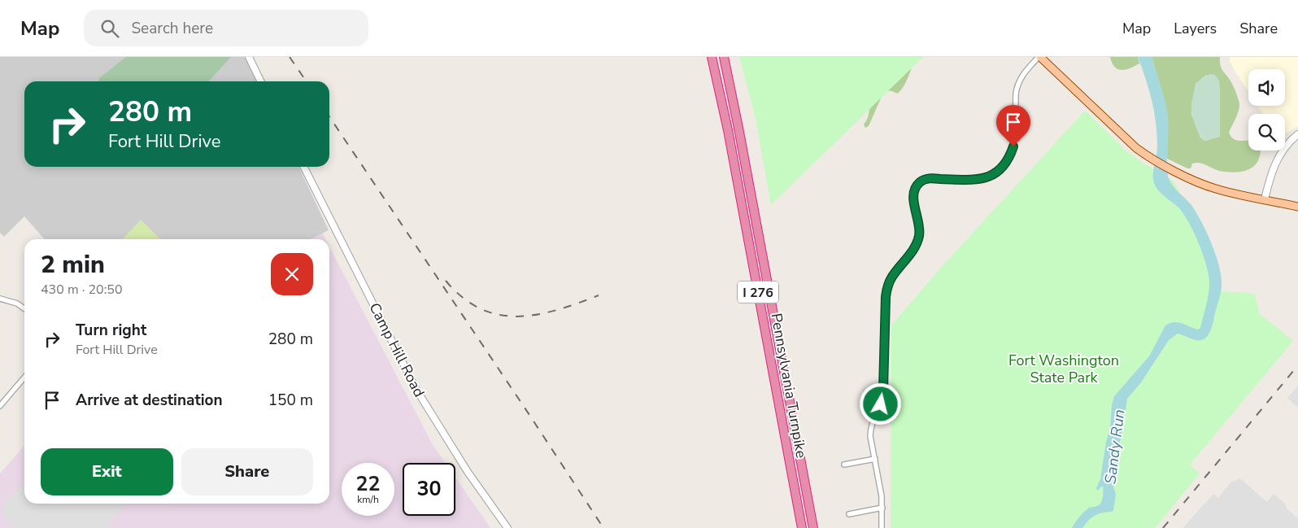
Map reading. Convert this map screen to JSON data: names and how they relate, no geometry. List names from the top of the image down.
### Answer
{
  "streets": {
    "highway": ["I 276", "Pennsylvania Turnpike"],
    "street": ["Camp Hill Road"]
  },
  "water": ["Sandy Run"],
  "parks": ["Fort Washington State Park"],
  "page": {
    "header": "Map",
    "search": "Search here",
    "nav": ["Map", "Layers", "Share"],
    "turn": ["280 m", "Fort Hill Drive"],
    "heading": ["2 min", "430 m · 20:50"],
    "list": [
      {
        "name": "Turn right",
        "note": "Fort Hill Drive",
        "value": "280 m"
      },
      {
        "name": "Arrive at destination",
        "value": "150 m"
      }
    ],
    "buttons": ["Exit", "Share"],
    "speed": "22 km/h",
    "limit": "30"
  }
}
